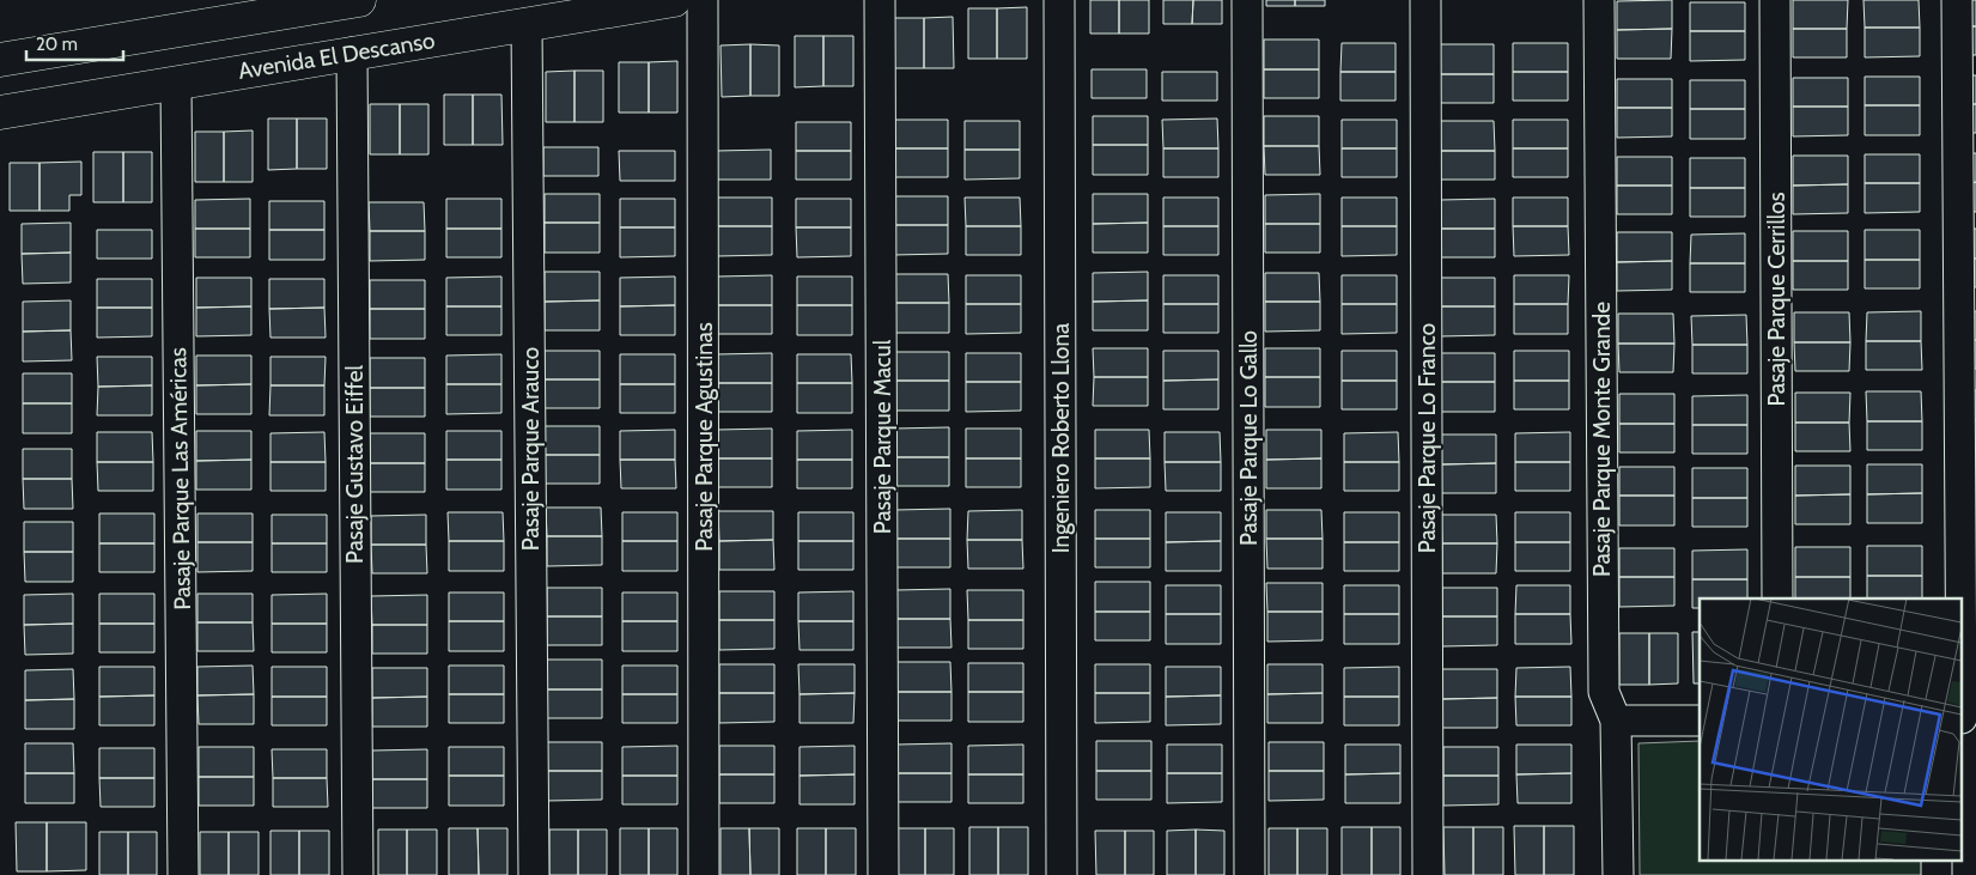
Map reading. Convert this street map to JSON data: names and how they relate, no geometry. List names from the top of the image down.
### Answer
{
  "streets": {
    "street": [
      "Avenida El Descanso",
      "Pasaje Parque Cerrillos",
      "Pasaje Parque Agustinas",
      "Pasaje Parque Macul",
      "Ingeniero Roberto Llona",
      "Pasaje Parque Lo Gallo",
      "Pasaje Parque Lo Franco",
      "Pasaje Parque Monte Grande",
      "Pasaje Parque Arauco",
      "Pasaje Gustavo Eiffel",
      "Pasaje Parque Las Américas"
    ]
  },
  "crossings": [
    ["Avenida El Descanso", "Pasaje Parque Arauco"],
    ["Avenida El Descanso", "Pasaje Gustavo Eiffel"],
    ["Avenida El Descanso", "Pasaje Parque Las Américas"]
  ],
  "scale_bar": "20 m"
}
